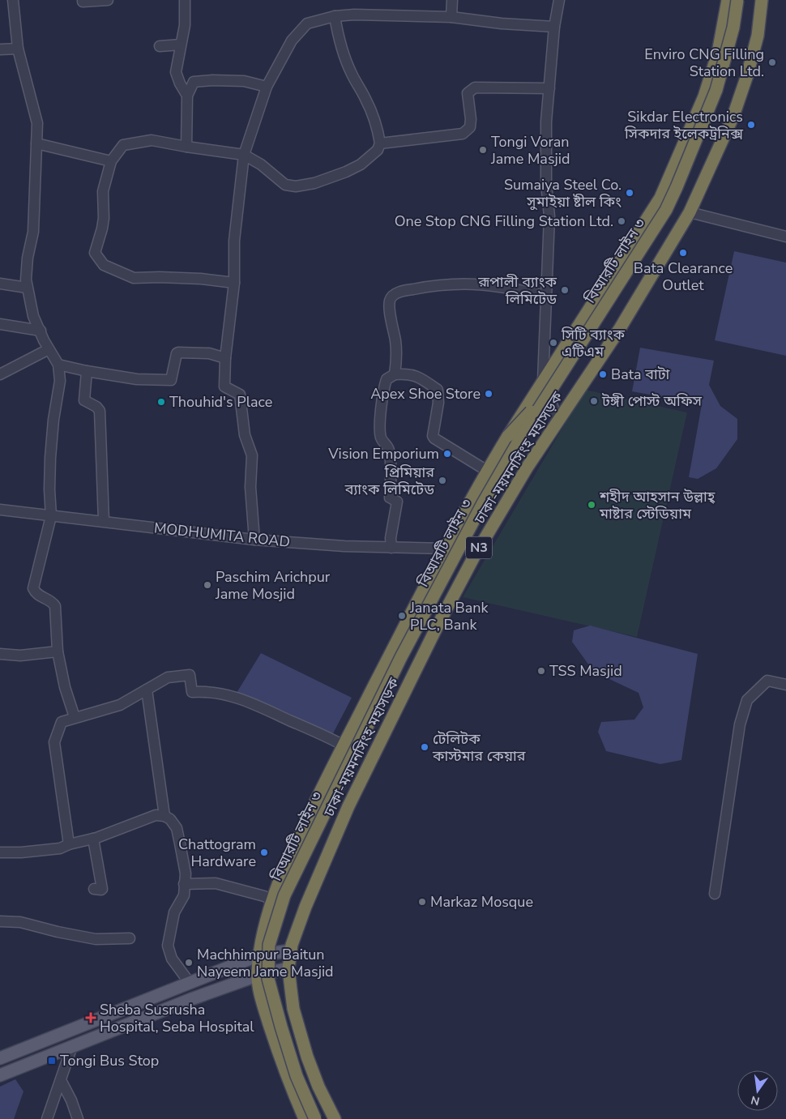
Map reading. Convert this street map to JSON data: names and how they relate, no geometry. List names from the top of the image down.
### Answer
{
  "streets": {
    "highway": ["বিআরটি লাইন ৩", "ঢাকা-ময়মনসিংহ মহাসড়ক", "N3"],
    "street": ["MODHUMITA ROAD"]
  },
  "crossings": [
    ["ঢাকা-ময়মনসিংহ মহাসড়ক", "MODHUMITA ROAD"]
  ],
  "places": {
    "other": [
      "Enviro CNG Filling Station Ltd.",
      "Sikdar Electronics সিকদার ইলেকট্রনিক্স",
      "Tongi Voran Jame Masjid",
      "Sumaiya Steel Co. সুমাইয়া ষ্টীল কিং",
      "One Stop CNG Filling Station Ltd.",
      "Bata Clearance Outlet",
      "রূপালী ব্যাংক লিমিটেড",
      "সিটি ব্যাংক এটিএম",
      "Bata বাটা",
      "Apex Shoe Store",
      "টঙ্গী পোস্ট অফিস",
      "Thouhid's Place",
      "Vision Emporium",
      "প্রিমিয়ার ব্যাংক লিমিটেড",
      "শহীদ আহসান উল্লাহ্‌ মাষ্টার স্টেডিয়াম",
      "Paschim Arichpur Jame Mosjid",
      "Janata Bank PLC, Bank",
      "TSS Masjid",
      "টেলিটক কাস্টমার কেয়ার",
      "Chattogram Hardware",
      "Markaz Mosque",
      "Machhimpur Baitun Nayeem Jame Masjid"
    ],
    "health": ["Sheba Susrusha Hospital, Seba Hospital"],
    "transit": ["Tongi Bus Stop"]
  },
  "north": "bottom"
}
